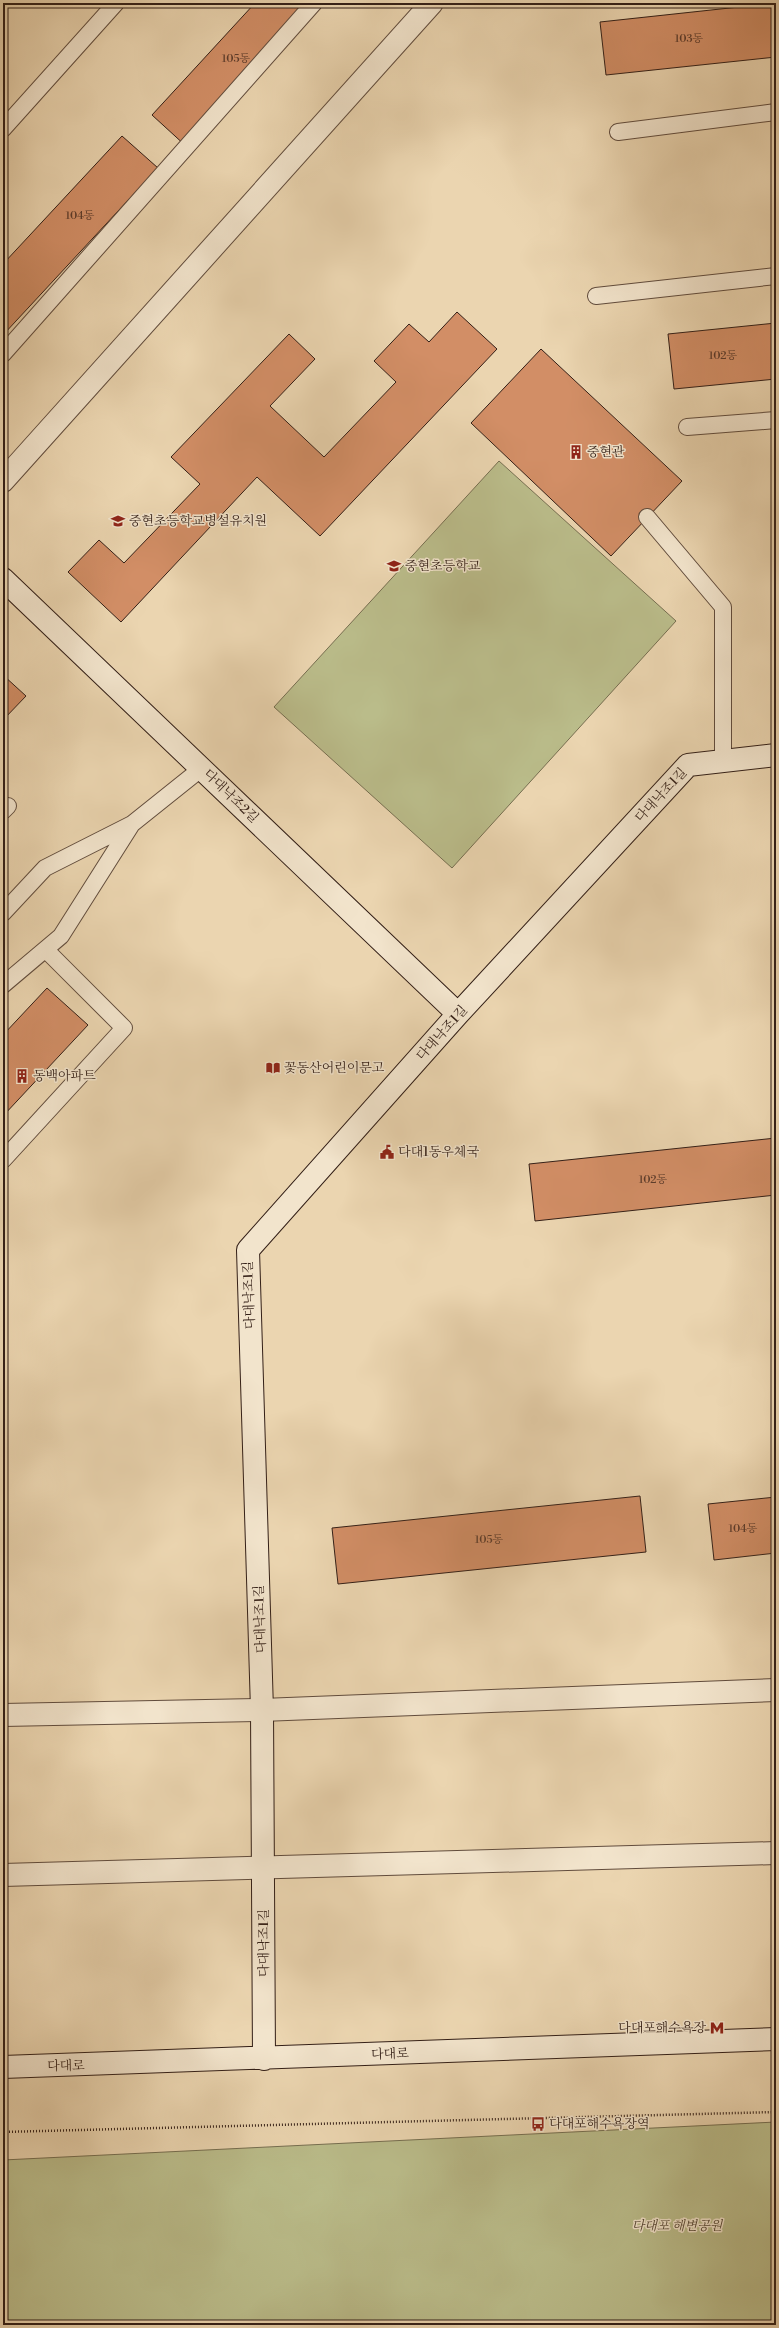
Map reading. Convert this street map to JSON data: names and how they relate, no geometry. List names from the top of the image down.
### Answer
{
  "streets": {
    "street": ["다대낙조1길", "다대낙조2길", "다대로"]
  },
  "crossings": [
    ["다대낙조1길", "다대낙조2길"],
    ["다대낙조1길", "다대로"]
  ],
  "parks": ["다대포 해변공원"],
  "places": {
    "building": ["중현관", "동백아파트"],
    "school or university": ["중현초등학교병설유치원", "중현초등학교"],
    "library": ["꽃동산어린이문고"],
    "public building": ["다대1동우체국"],
    "metro station": ["다대포해수욕장"],
    "bus stop": ["다대포해수욕장역"]
  },
  "house_numbers": [
    "103동",
    "105동",
    "104동",
    "102동",
    "102동",
    "104동",
    "105동"
  ]
}
